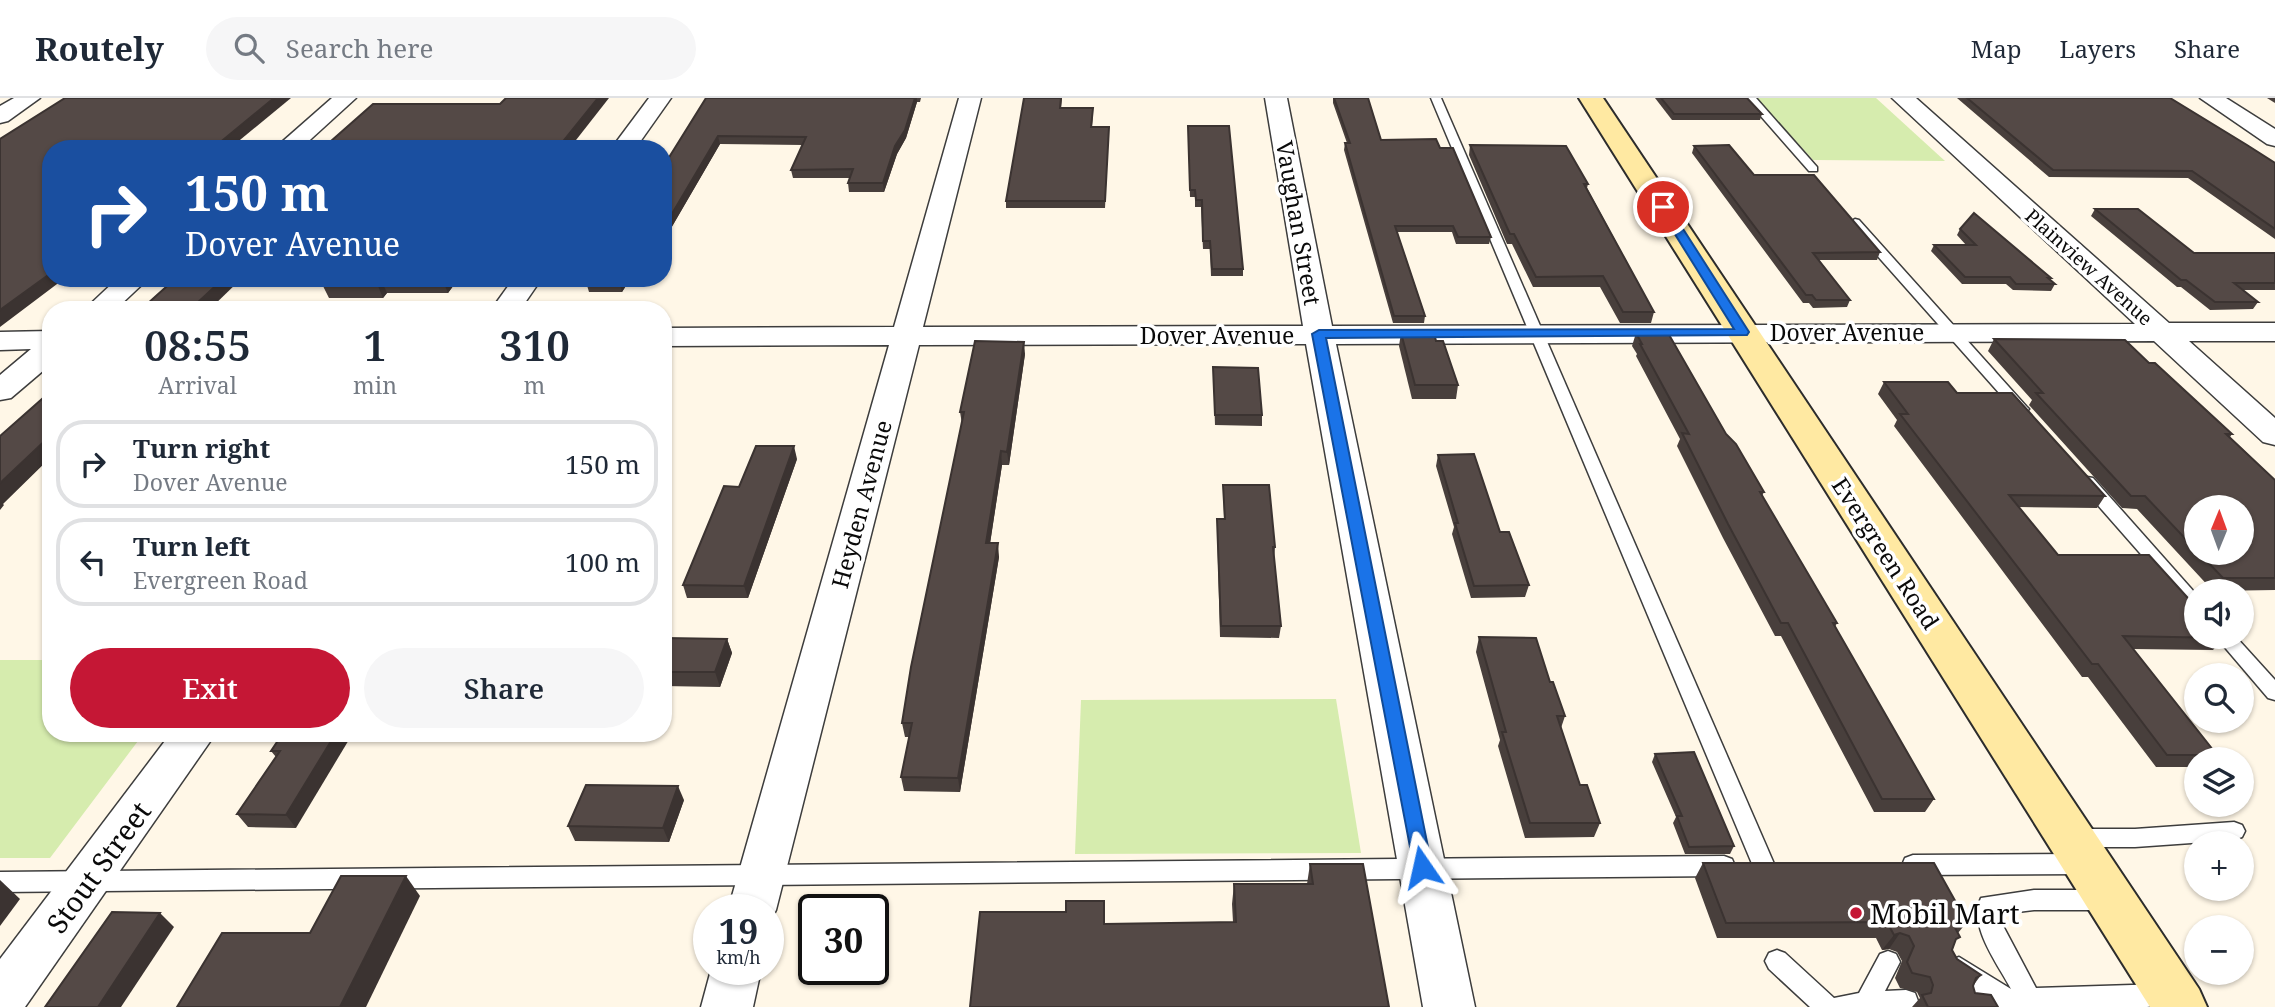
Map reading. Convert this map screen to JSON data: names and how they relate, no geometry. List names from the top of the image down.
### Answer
{
  "streets": {
    "street": [
      "Vaughan Street",
      "Plainview Avenue",
      "Dover Avenue",
      "Heyden Avenue",
      "Evergreen Road",
      "Stout Street"
    ]
  },
  "crossings": [
    ["Vaughan Street", "Dover Avenue"],
    ["Plainview Avenue", "Dover Avenue"],
    ["Dover Avenue", "Heyden Avenue"],
    ["Dover Avenue", "Evergreen Road"]
  ],
  "places": ["Mobil Mart"],
  "north": "top",
  "page": {
    "header": "Routely",
    "search": "Search here",
    "nav": ["Map", "Layers", "Share"],
    "turn": ["150 m", "Dover Avenue"],
    "eta": [
      "08:55",
      "Arrival",
      "1",
      "min",
      "310",
      "m"
    ],
    "list": [
      {
        "name": "Turn right",
        "note": "Dover Avenue",
        "value": "150 m"
      },
      {
        "name": "Turn left",
        "note": "Evergreen Road",
        "value": "100 m"
      }
    ],
    "map_buttons": ["+", "−"],
    "buttons": ["Exit", "Share"],
    "speed": "19 km/h",
    "limit": "30"
  }
}
